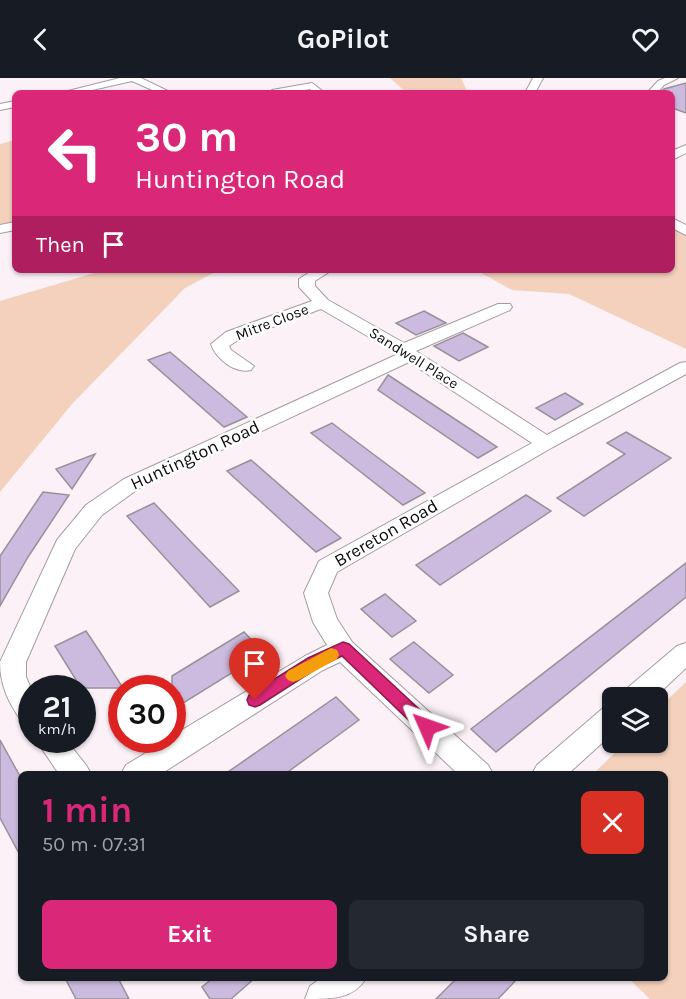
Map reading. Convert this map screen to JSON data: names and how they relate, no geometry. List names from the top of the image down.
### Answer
{
  "streets": {
    "street": [
      "Mitre Close",
      "Sandwell Place",
      "Huntington Road",
      "Brereton Road"
    ]
  },
  "crossings": [
    ["Mitre Close", "Sandwell Place"],
    ["Sandwell Place", "Huntington Road"],
    ["Sandwell Place", "Brereton Road"]
  ],
  "page": {
    "header": "GoPilot",
    "turn": ["30 m", "Huntington Road"],
    "then": "Then",
    "speed": "21 km/h",
    "limit": "30",
    "heading": ["1 min", "50 m · 07:31"],
    "buttons": ["Exit", "Share"]
  }
}
